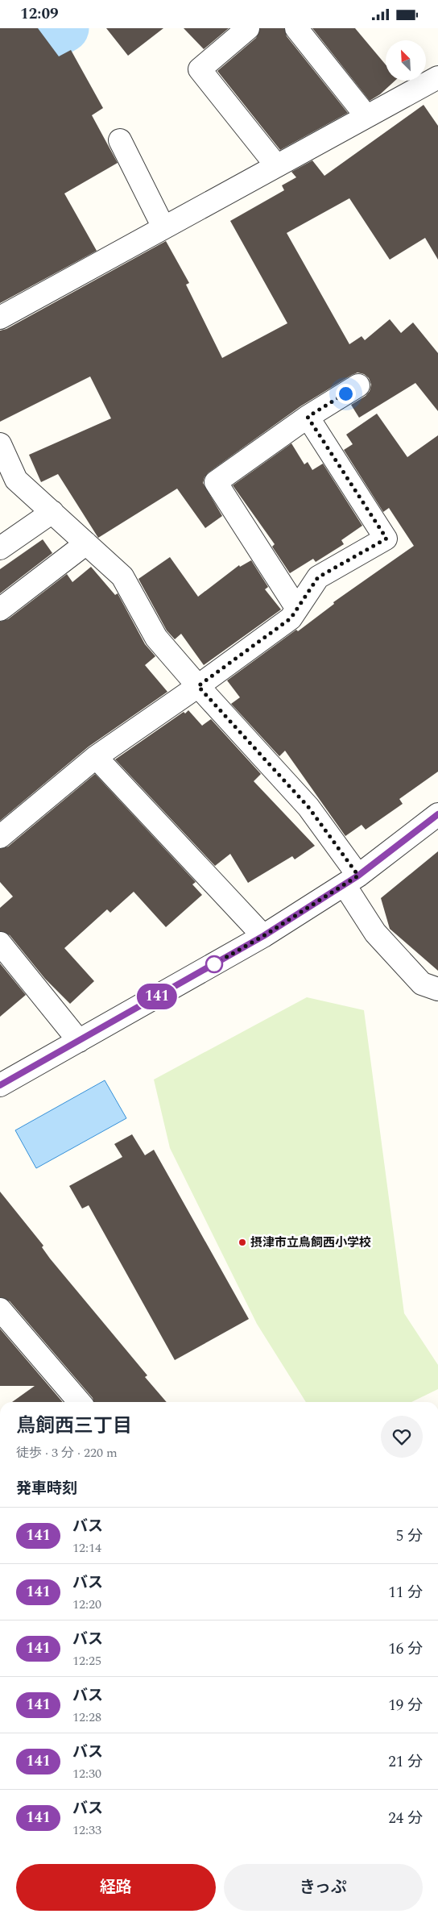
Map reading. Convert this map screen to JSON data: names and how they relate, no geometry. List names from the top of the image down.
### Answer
{
  "places": ["摂津市立鳥飼西小学校"],
  "lines": ["bus line 141"],
  "north": "top left",
  "page": {
    "status": "12:09",
    "on_map": "141",
    "heading": [
      ["鳥飼西三丁目", "徒歩 · 3 分 · 220 m"],
      "発車時刻"
    ],
    "list": [
      {
        "mark": "141",
        "name": "バス",
        "note": "12:14",
        "value": "5 分"
      },
      {
        "mark": "141",
        "name": "バス",
        "note": "12:20",
        "value": "11 分"
      },
      {
        "mark": "141",
        "name": "バス",
        "note": "12:25",
        "value": "16 分"
      },
      {
        "mark": "141",
        "name": "バス",
        "note": "12:28",
        "value": "19 分"
      },
      {
        "mark": "141",
        "name": "バス",
        "note": "12:30",
        "value": "21 分"
      },
      {
        "mark": "141",
        "name": "バス",
        "note": "12:33",
        "value": "24 分"
      }
    ],
    "buttons": ["経路", "きっぷ"]
  }
}
